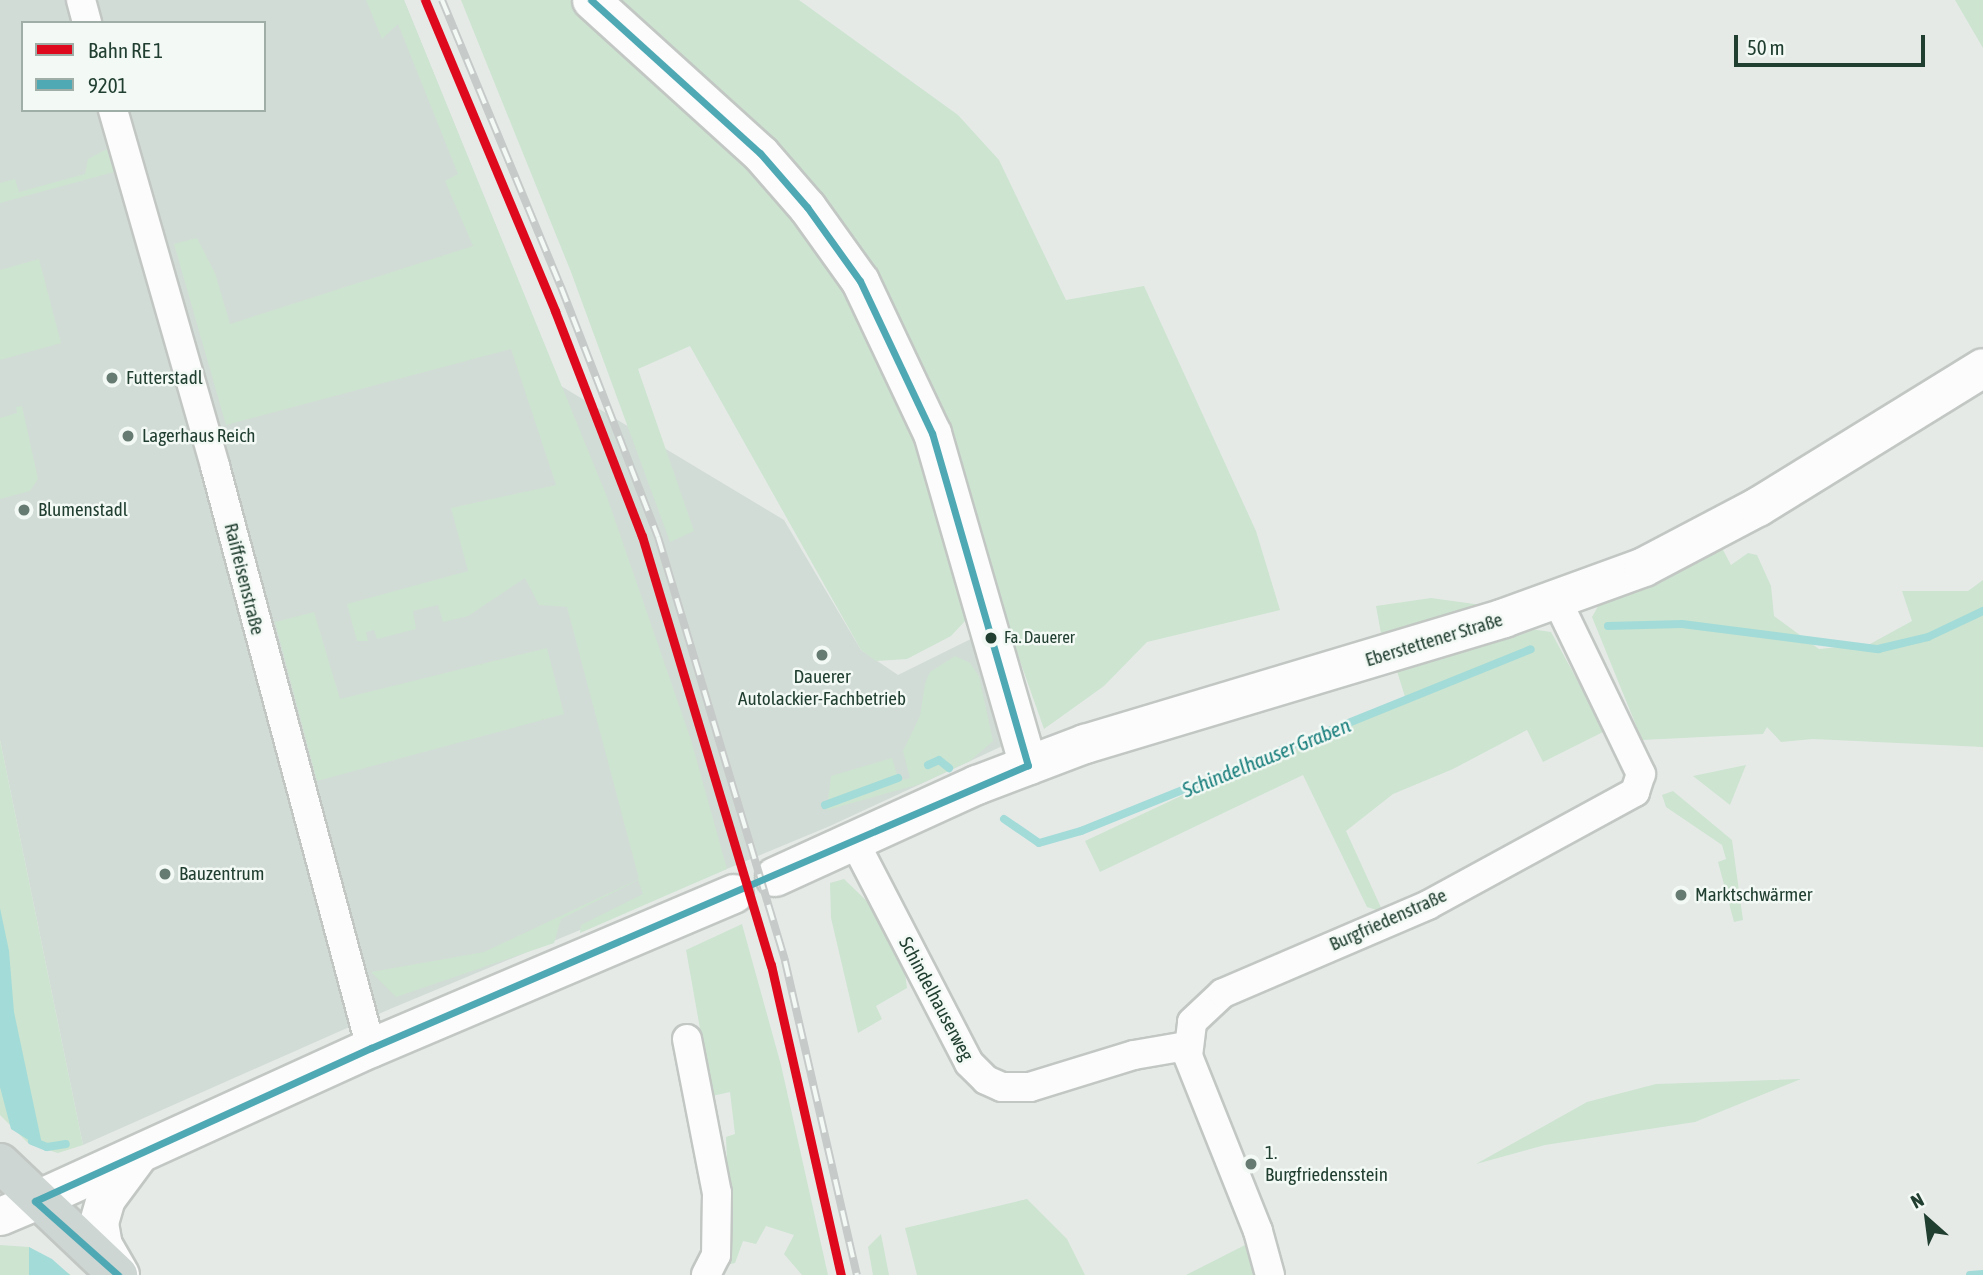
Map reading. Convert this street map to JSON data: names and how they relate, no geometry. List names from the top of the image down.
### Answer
{
  "streets": {
    "main road": ["Eberstettener Straße"],
    "street": ["Raiffeisenstraße", "Burgfriedenstraße", "Schindelhauserweg"]
  },
  "crossings": [
    ["Eberstettener Straße", "Burgfriedenstraße"],
    ["Eberstettener Straße", "Schindelhauserweg"],
    ["Burgfriedenstraße", "Schindelhauserweg"]
  ],
  "water": ["Schindelhauser Graben"],
  "places": [
    "Futterstadl",
    "Lagerhaus Reich",
    "Blumenstadl",
    "Fa. Dauerer",
    "Dauerer Autolackier-Fachbetrieb",
    "Bauzentrum",
    "Marktschwärmer",
    "1. Burgfriedensstein"
  ],
  "lines": ["transit line 9201"],
  "legend": ["Bahn RE 1", "9201"],
  "scale_bar": "50 m",
  "north": "top left"
}
